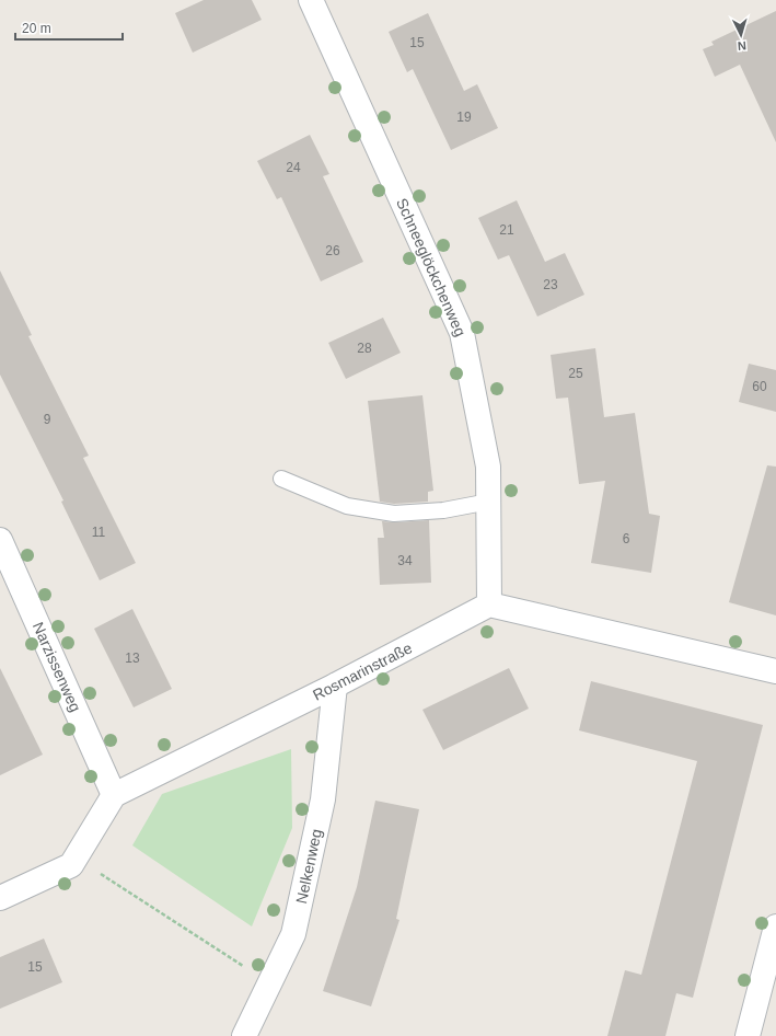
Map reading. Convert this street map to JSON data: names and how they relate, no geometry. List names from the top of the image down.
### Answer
{
  "streets": {
    "street": [
      "Schneeglöckchenweg",
      "Narzissenweg",
      "Rosmarinstraße",
      "Nelkenweg"
    ]
  },
  "crossings": [
    ["Schneeglöckchenweg", "Rosmarinstraße"],
    ["Narzissenweg", "Rosmarinstraße"],
    ["Rosmarinstraße", "Nelkenweg"]
  ],
  "house_numbers": [
    "15",
    "19",
    "24",
    "21",
    "26",
    "23",
    "28",
    "25",
    "60",
    "9",
    "11",
    "6",
    "34",
    "13",
    "15"
  ],
  "scale_bar": "20 m",
  "north": "bottom"
}
